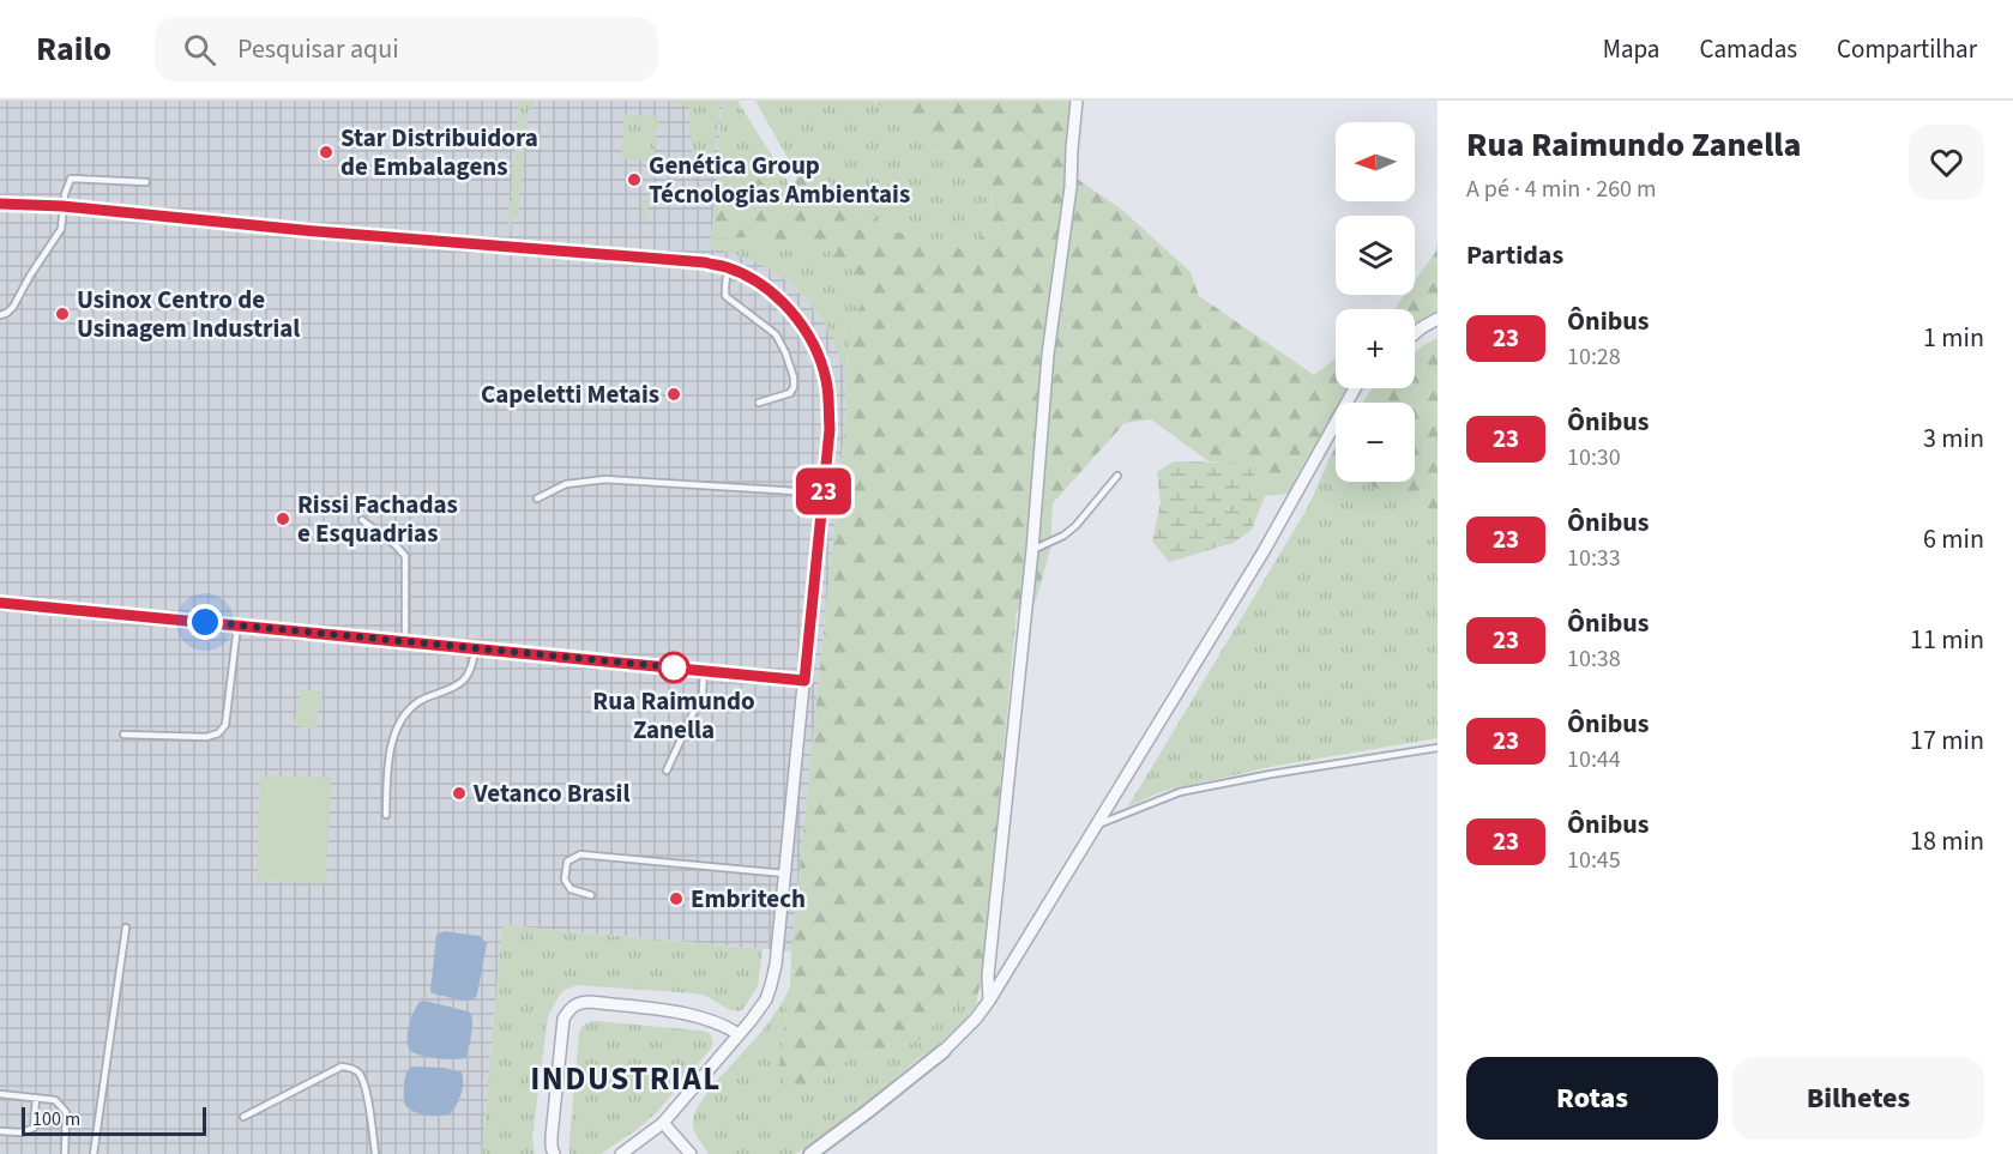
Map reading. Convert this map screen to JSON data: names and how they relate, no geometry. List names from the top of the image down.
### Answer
{
  "districts": ["INDUSTRIAL"],
  "places": [
    "Star Distribuidora de Embalagens",
    "Genética Group Técnologias Ambientais",
    "Usinox Centro de Usinagem Industrial",
    "Capeletti Metais",
    "Rissi Fachadas e Esquadrias",
    "Rua Raimundo Zanella",
    "Vetanco Brasil",
    "Embritech"
  ],
  "lines": ["bus line 23"],
  "scale_bar": "100 m",
  "north": "left",
  "page": {
    "header": "Railo",
    "search": "Pesquisar aqui",
    "nav": ["Mapa", "Camadas", "Compartilhar"],
    "on_map": "23",
    "heading": [
      ["Rua Raimundo Zanella", "A pé · 4 min · 260 m"],
      "Partidas"
    ],
    "map_buttons": ["+", "−"],
    "list": [
      {
        "mark": "23",
        "name": "Ônibus",
        "note": "10:28",
        "value": "1 min"
      },
      {
        "mark": "23",
        "name": "Ônibus",
        "note": "10:30",
        "value": "3 min"
      },
      {
        "mark": "23",
        "name": "Ônibus",
        "note": "10:33",
        "value": "6 min"
      },
      {
        "mark": "23",
        "name": "Ônibus",
        "note": "10:38",
        "value": "11 min"
      },
      {
        "mark": "23",
        "name": "Ônibus",
        "note": "10:44",
        "value": "17 min"
      },
      {
        "mark": "23",
        "name": "Ônibus",
        "note": "10:45",
        "value": "18 min"
      }
    ],
    "buttons": ["Rotas", "Bilhetes"],
    "scale": "100 m"
  }
}
